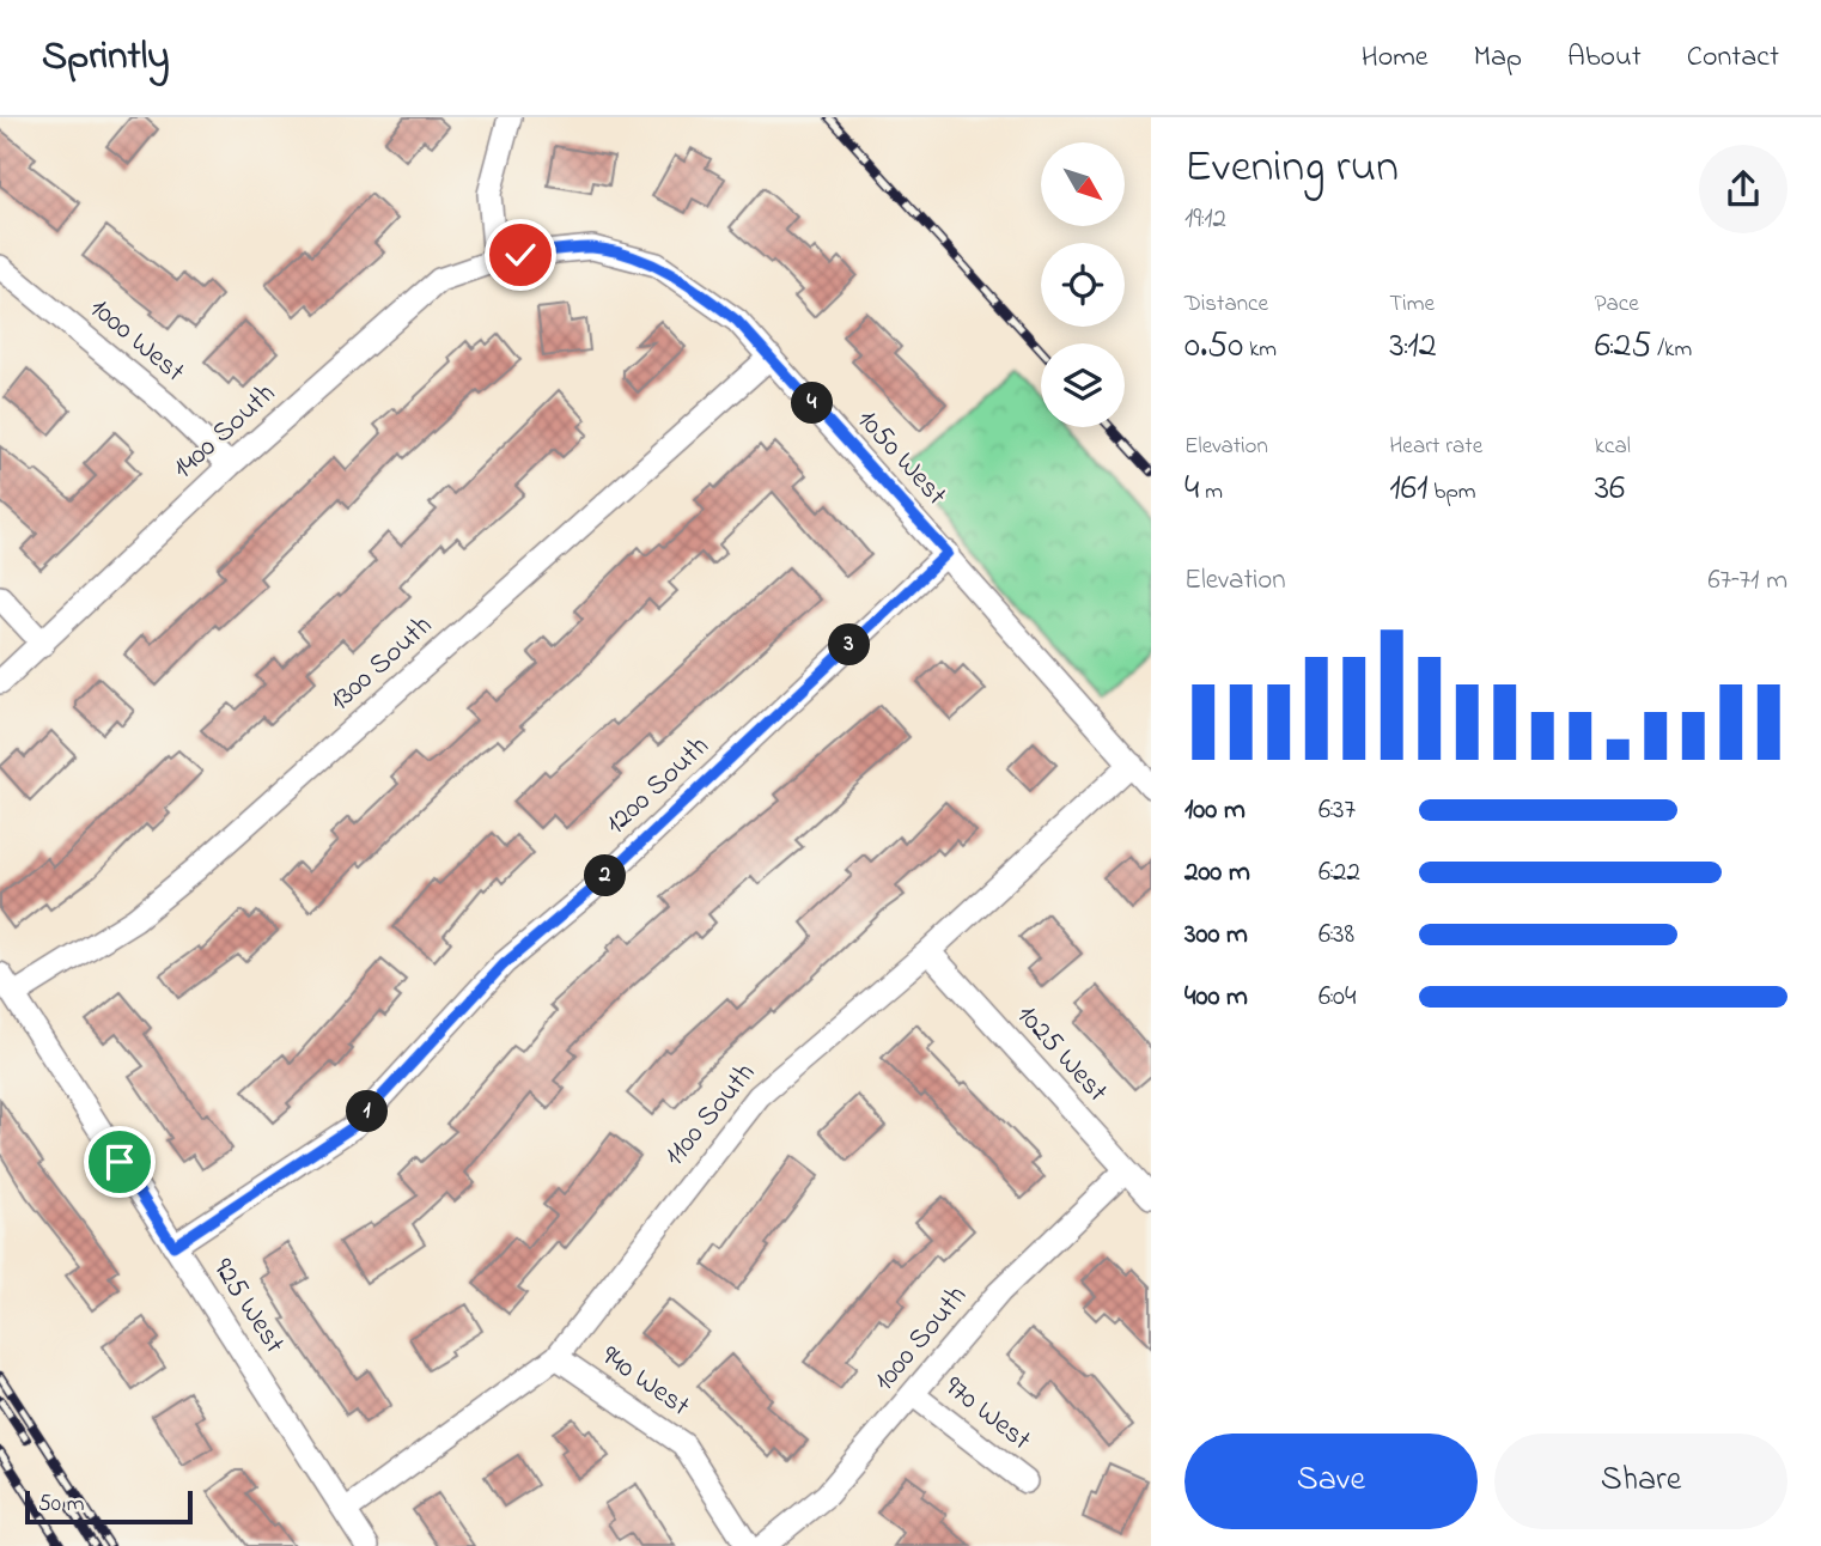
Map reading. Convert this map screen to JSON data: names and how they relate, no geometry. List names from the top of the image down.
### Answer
{
  "streets": {
    "street": [
      "1000 West",
      "1400 South",
      "1050 West",
      "1300 South",
      "1200 South",
      "1025 West",
      "1100 South",
      "925 West",
      "1000 South",
      "940 West",
      "970 West"
    ]
  },
  "crossings": [
    ["1000 West", "1400 South"],
    ["1400 South", "1050 West"],
    ["1050 West", "1300 South"],
    ["1050 West", "1200 South"],
    ["1050 West", "1100 South"],
    ["1300 South", "925 West"],
    ["1200 South", "925 West"],
    ["1025 West", "1100 South"],
    ["1025 West", "1000 South"],
    ["1100 South", "925 West"],
    ["1100 South", "940 West"],
    ["1000 South", "970 West"]
  ],
  "scale_bar": "50 m",
  "north": "bottom right",
  "page": {
    "header": "Sprintly",
    "nav": [
      "Home",
      "Map",
      "About",
      "Contact"
    ],
    "heading": ["Evening run", "19:12"],
    "stats": [
      ["Distance", "0.50 km"],
      ["Time", "3:12"],
      ["Pace", "6:25 /km"],
      ["Elevation", "4 m"],
      ["Heart rate", "161 bpm"],
      ["kcal", "36"]
    ],
    "pins": [
      "4",
      "3",
      "2",
      "1"
    ],
    "chart": ["Elevation", "67–71 m"],
    "list": [
      {
        "name": "100 m",
        "note": "6:37"
      },
      {
        "name": "200 m",
        "note": "6:22"
      },
      {
        "name": "300 m",
        "note": "6:38"
      },
      {
        "name": "400 m",
        "note": "6:04"
      }
    ],
    "buttons": ["Save", "Share"],
    "scale": "50 m"
  }
}
